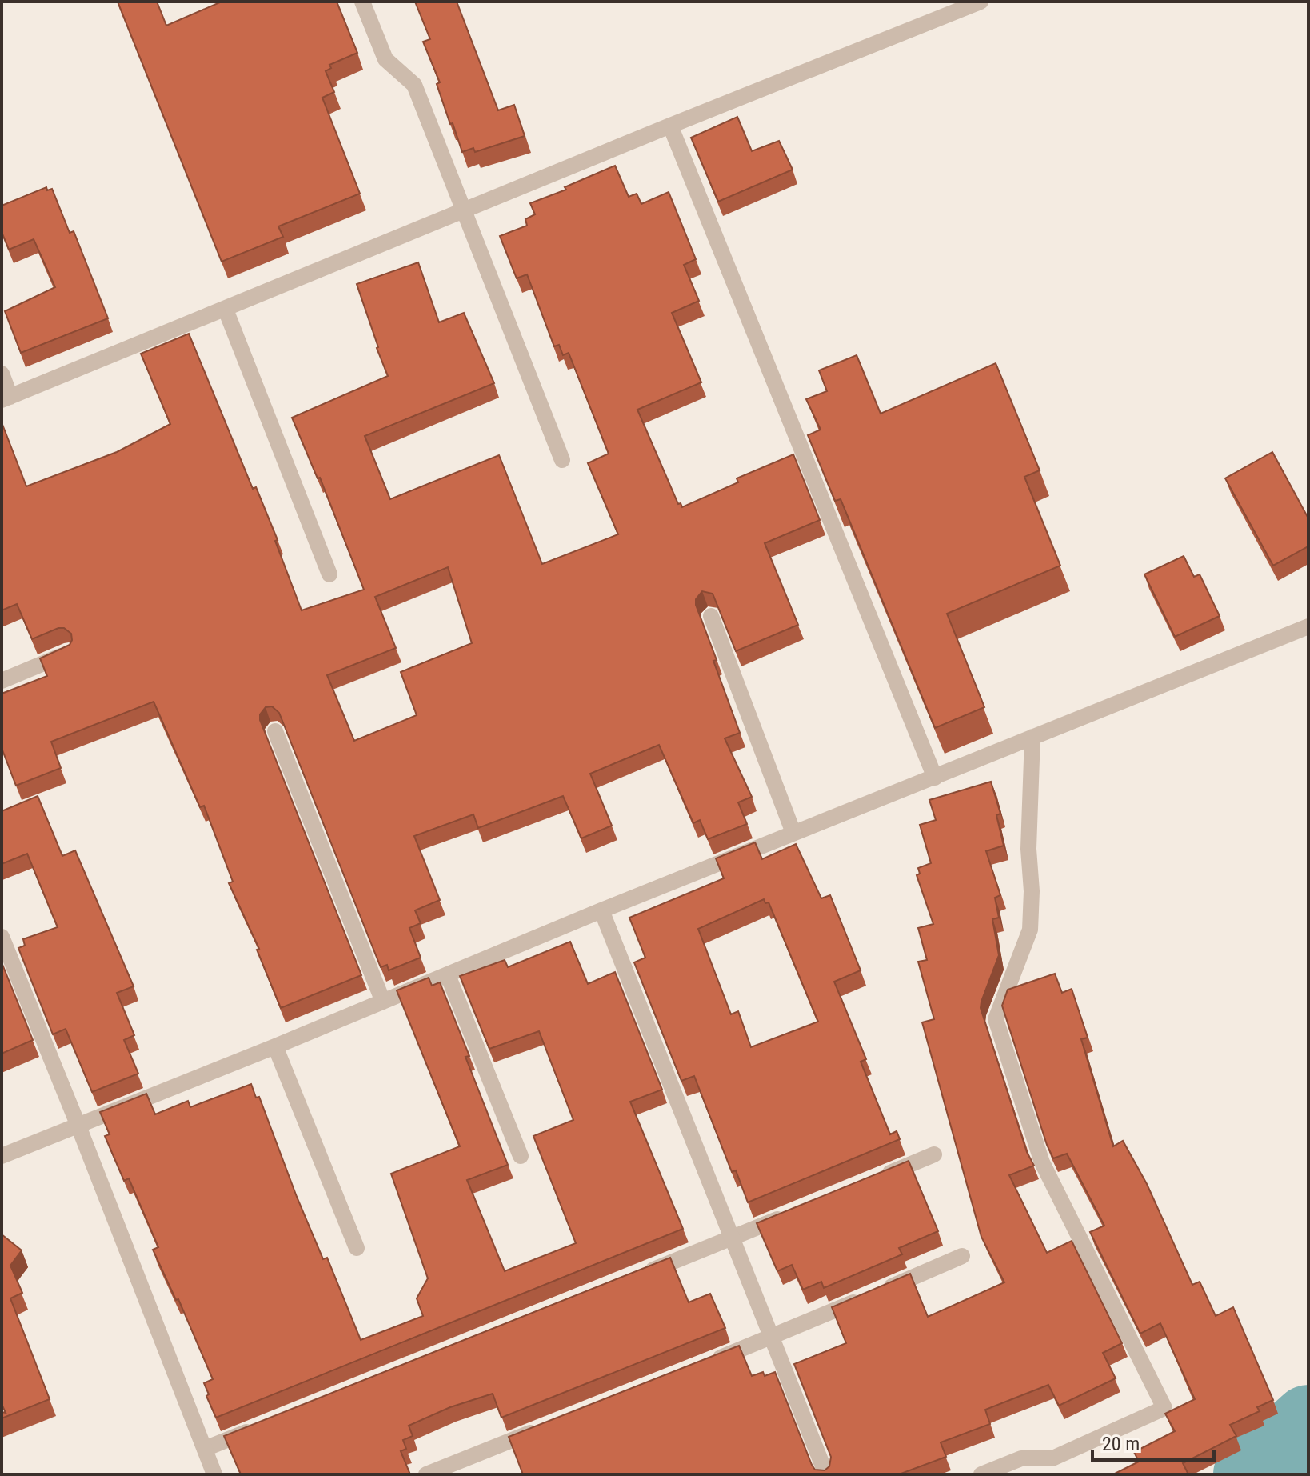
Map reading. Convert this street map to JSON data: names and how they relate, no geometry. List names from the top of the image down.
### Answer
{
  "scale_bar": "20 m"
}
